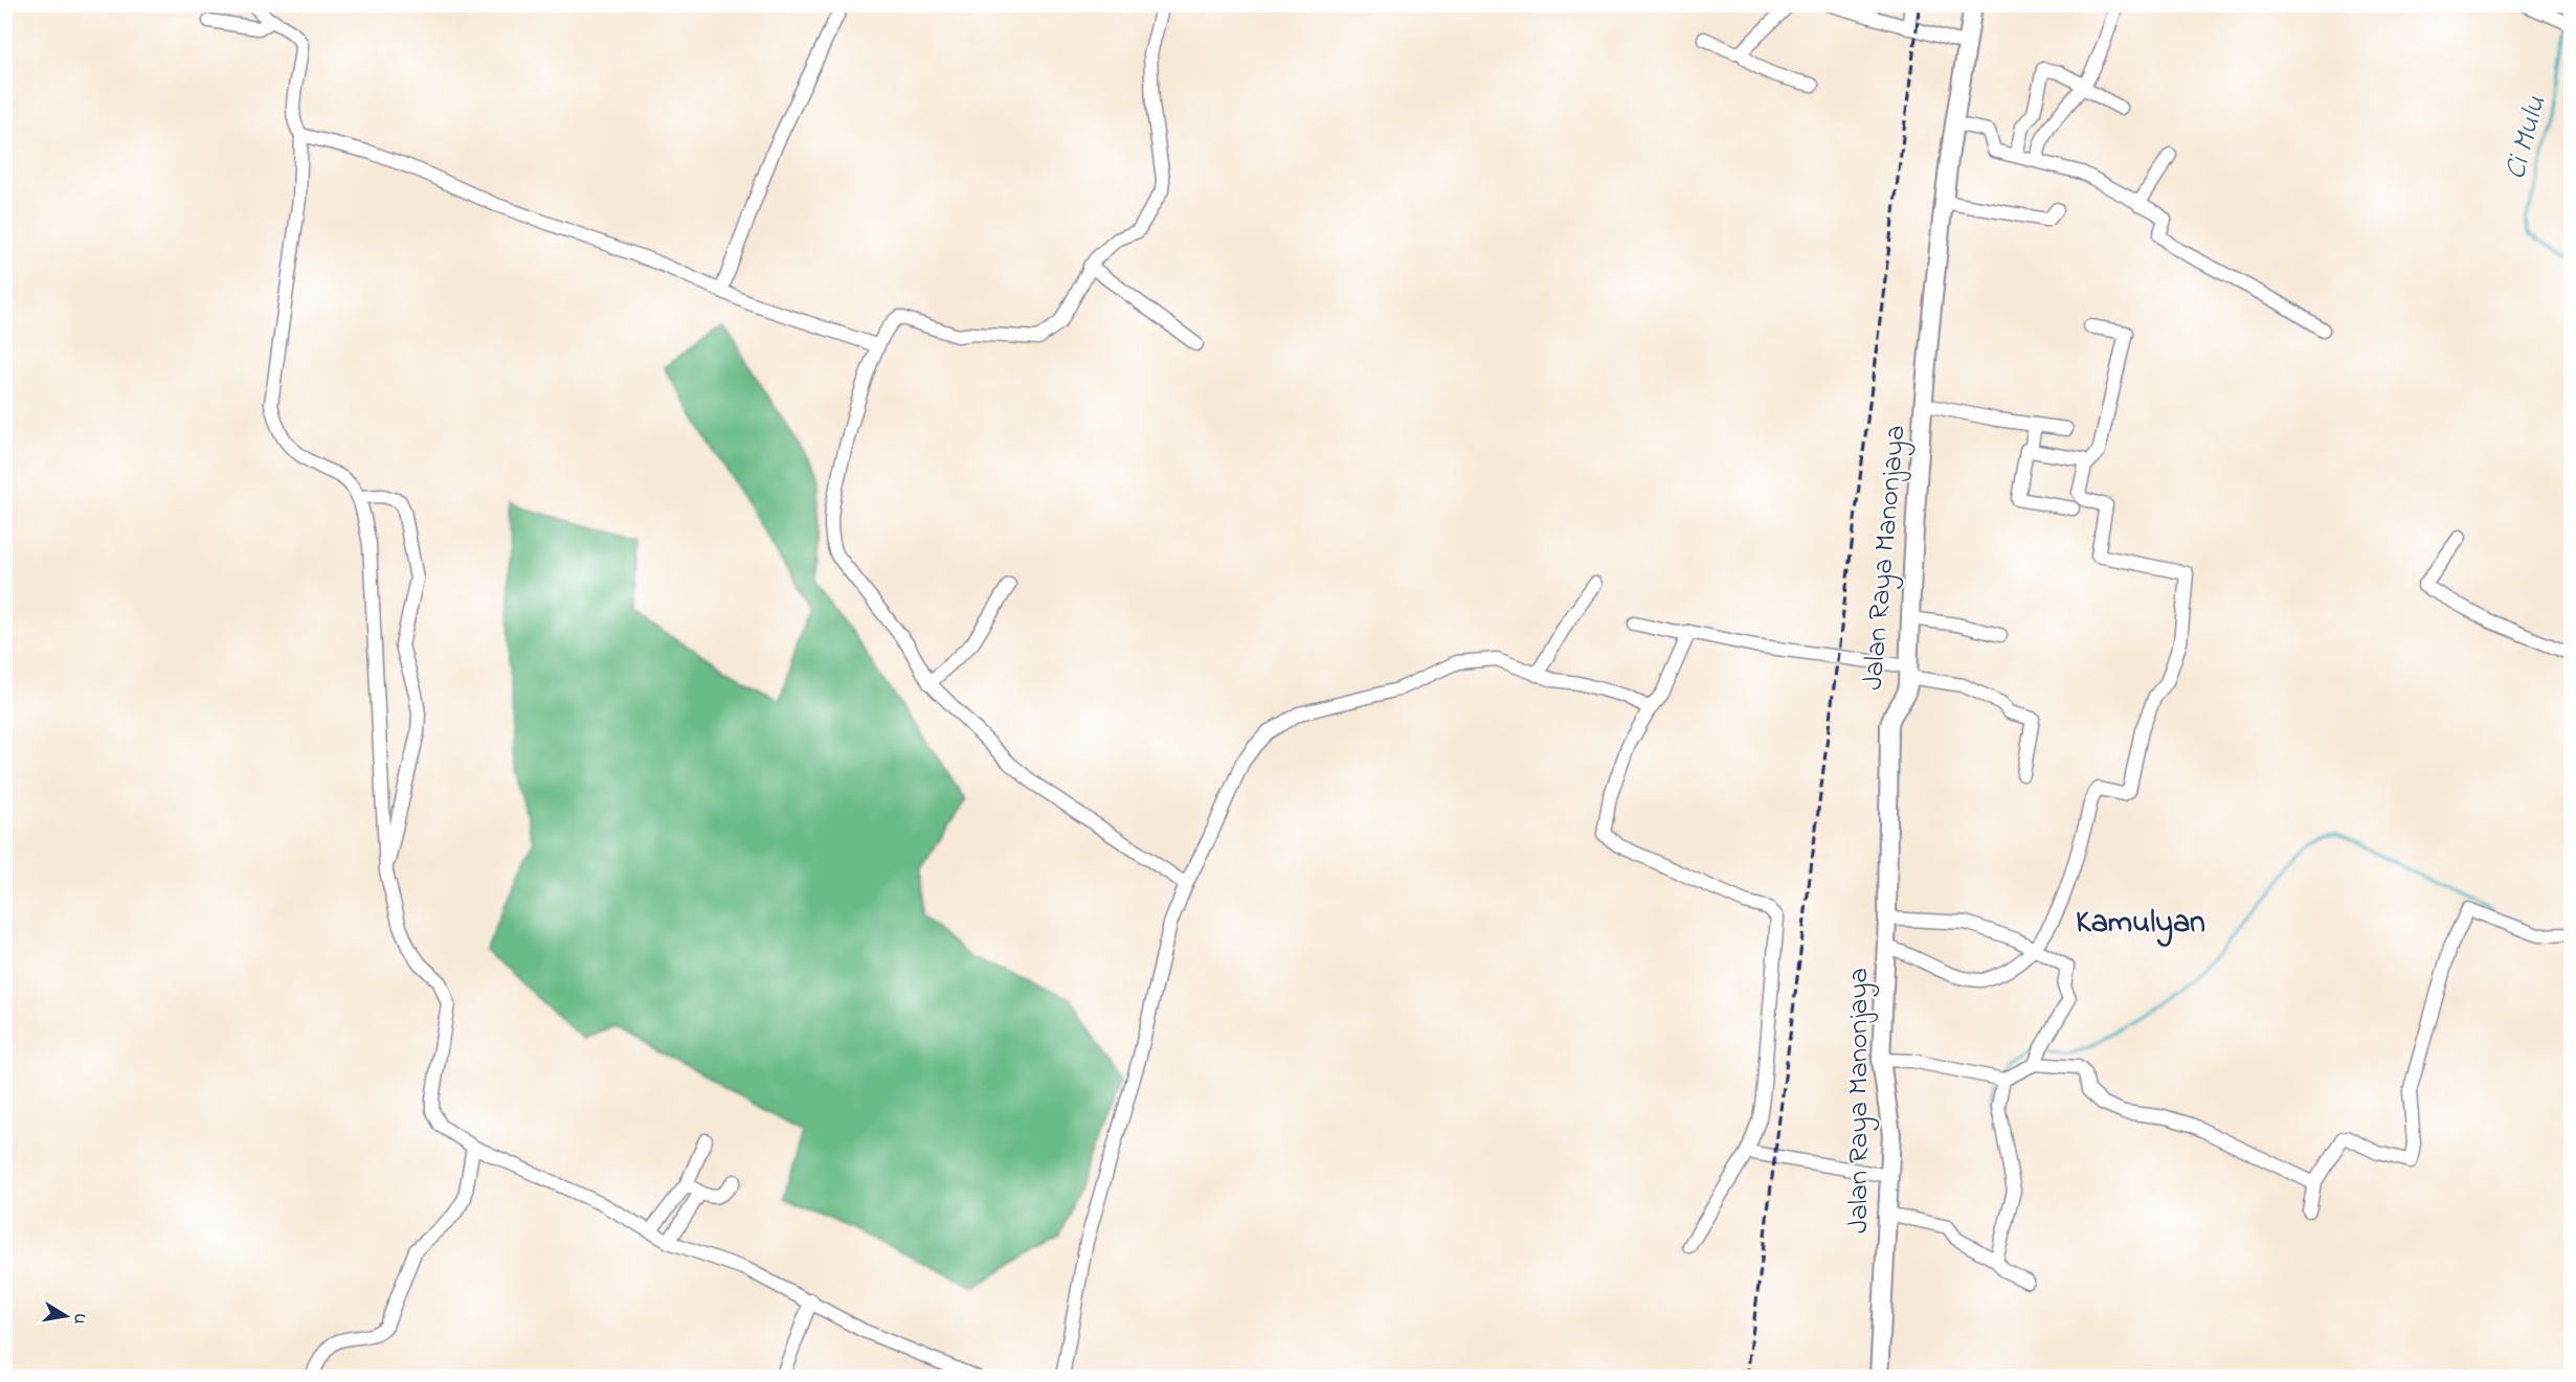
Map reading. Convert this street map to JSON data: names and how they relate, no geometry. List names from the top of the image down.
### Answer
{
  "streets": {
    "main road": ["Jalan Raya Manonjaya"]
  },
  "districts": ["Kamulyan"],
  "water": ["Ci Mulu"],
  "north": "right"
}
